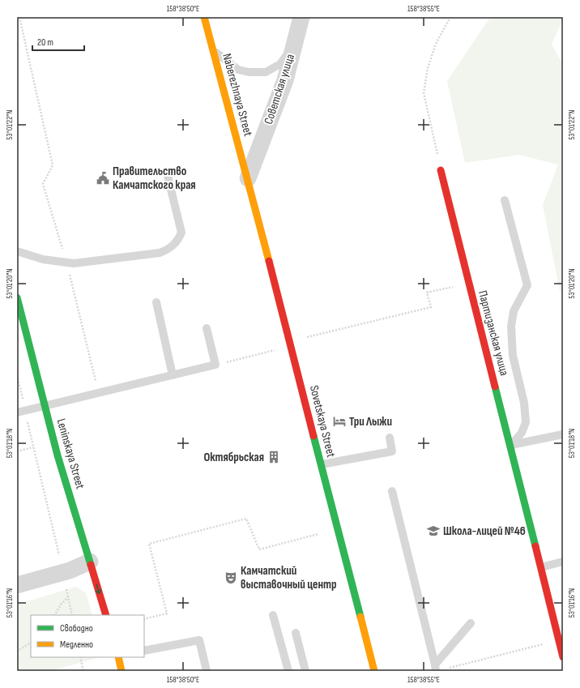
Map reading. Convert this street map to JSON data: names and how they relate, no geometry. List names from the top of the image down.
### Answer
{
  "streets": {
    "main road": [
      "Naberezhnaya Street",
      "Партизанская улица",
      "Sovetskaya Street",
      "Leninskaya Street"
    ],
    "street": ["Советская улица"]
  },
  "crossings": [
    ["Советская улица", "Naberezhnaya Street"],
    ["Советская улица", "Sovetskaya Street"],
    ["Naberezhnaya Street", "Sovetskaya Street"]
  ],
  "places": {
    "public building": ["Правительство Камчатского края"],
    "hotel": ["Три Лыжи"],
    "building": ["Октябрьская"],
    "school or university": ["Школа-лицей №46"],
    "theatre": ["Камчатский выставочный центр"]
  },
  "legend": ["Свободно", "Медленно"],
  "scale_bar": "20 m",
  "coordinates": [
    "158°38'50\"E",
    "158°38'55\"E",
    "53°01'22\"N",
    "53°01'20\"N",
    "53°01'18\"N",
    "53°01'16\"N"
  ]
}
